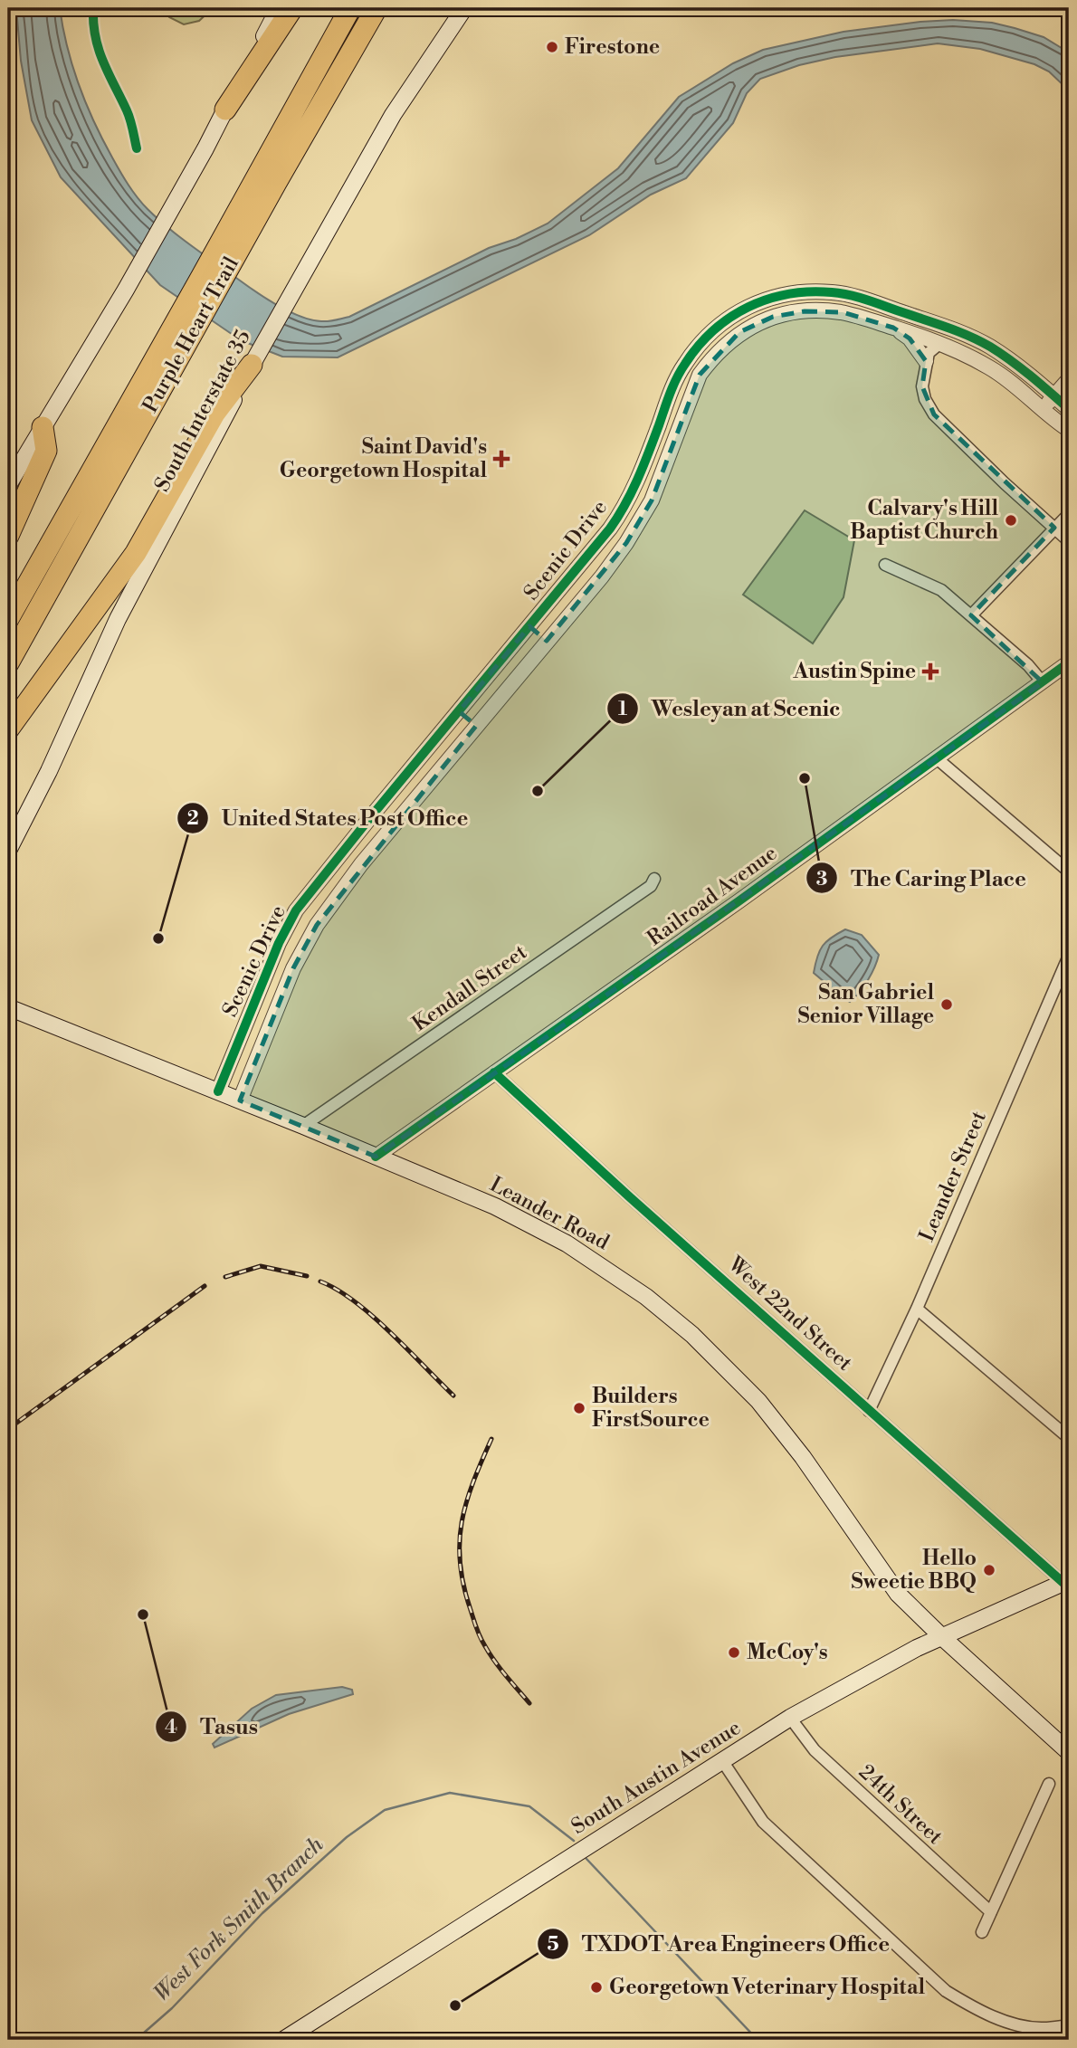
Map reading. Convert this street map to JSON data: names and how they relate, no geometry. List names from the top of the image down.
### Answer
{
  "streets": {
    "highway": ["Purple Heart Trail"],
    "main road": ["South Interstate 35", "Leander Road", "South Austin Avenue"],
    "street": [
      "Scenic Drive",
      "Railroad Avenue",
      "Kendall Street",
      "Leander Street",
      "West 22nd Street",
      "24th Street"
    ]
  },
  "crossings": [
    ["Scenic Drive", "Leander Road"],
    ["Railroad Avenue", "Leander Road"],
    ["Railroad Avenue", "West 22nd Street"],
    ["Kendall Street", "Leander Road"],
    ["Leander Street", "West 22nd Street"],
    ["Leander Road", "South Austin Avenue"],
    ["West 22nd Street", "South Austin Avenue"],
    ["South Austin Avenue", "24th Street"]
  ],
  "water": ["West Fork Smith Branch"],
  "places": {
    "other": [
      "Firestone",
      "Calvary's Hill Baptist Church",
      "The Caring Place",
      "Wesleyan at Scenic",
      "United States Post Office",
      "San Gabriel Senior Village",
      "Builders FirstSource",
      "Hello Sweetie BBQ",
      "Tasus",
      "McCoy's",
      "Georgetown Veterinary Hospital",
      "TXDOT Area Engineers Office"
    ],
    "health": ["Saint David's Georgetown Hospital", "Austin Spine"]
  }
}
